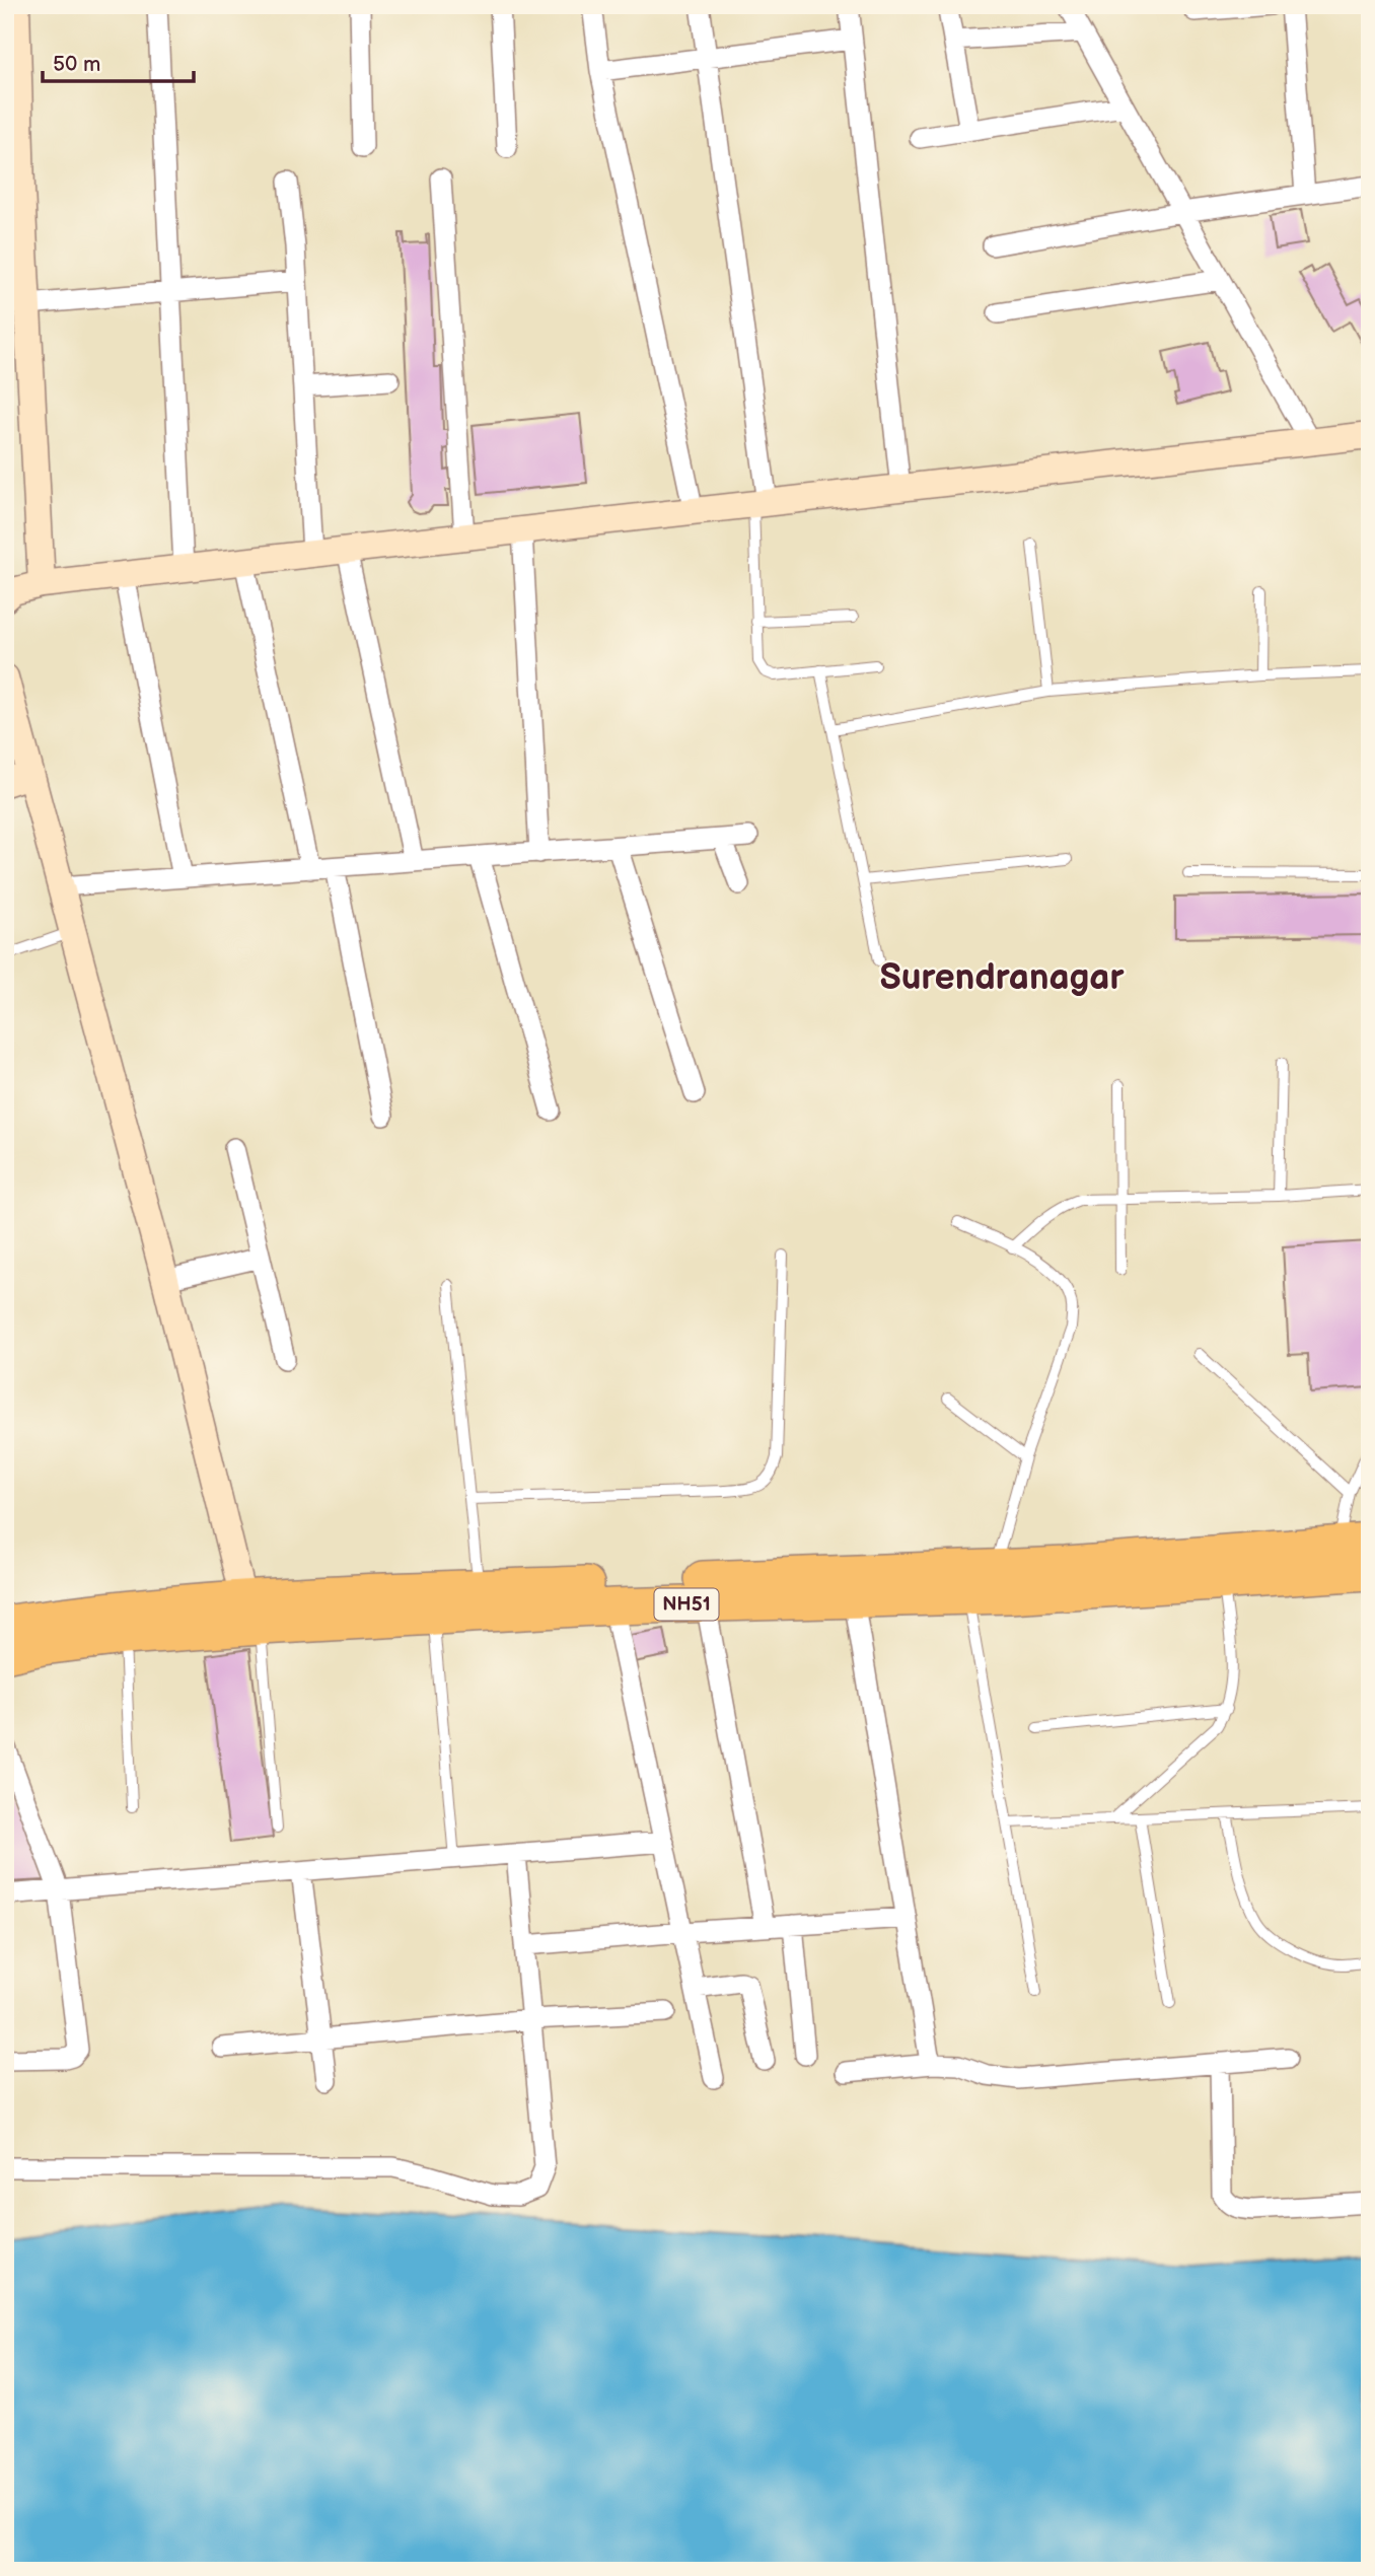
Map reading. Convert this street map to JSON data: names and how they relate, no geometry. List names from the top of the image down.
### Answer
{
  "streets": {
    "highway": ["NH51"]
  },
  "districts": ["Surendranagar"],
  "scale_bar": "50 m"
}
